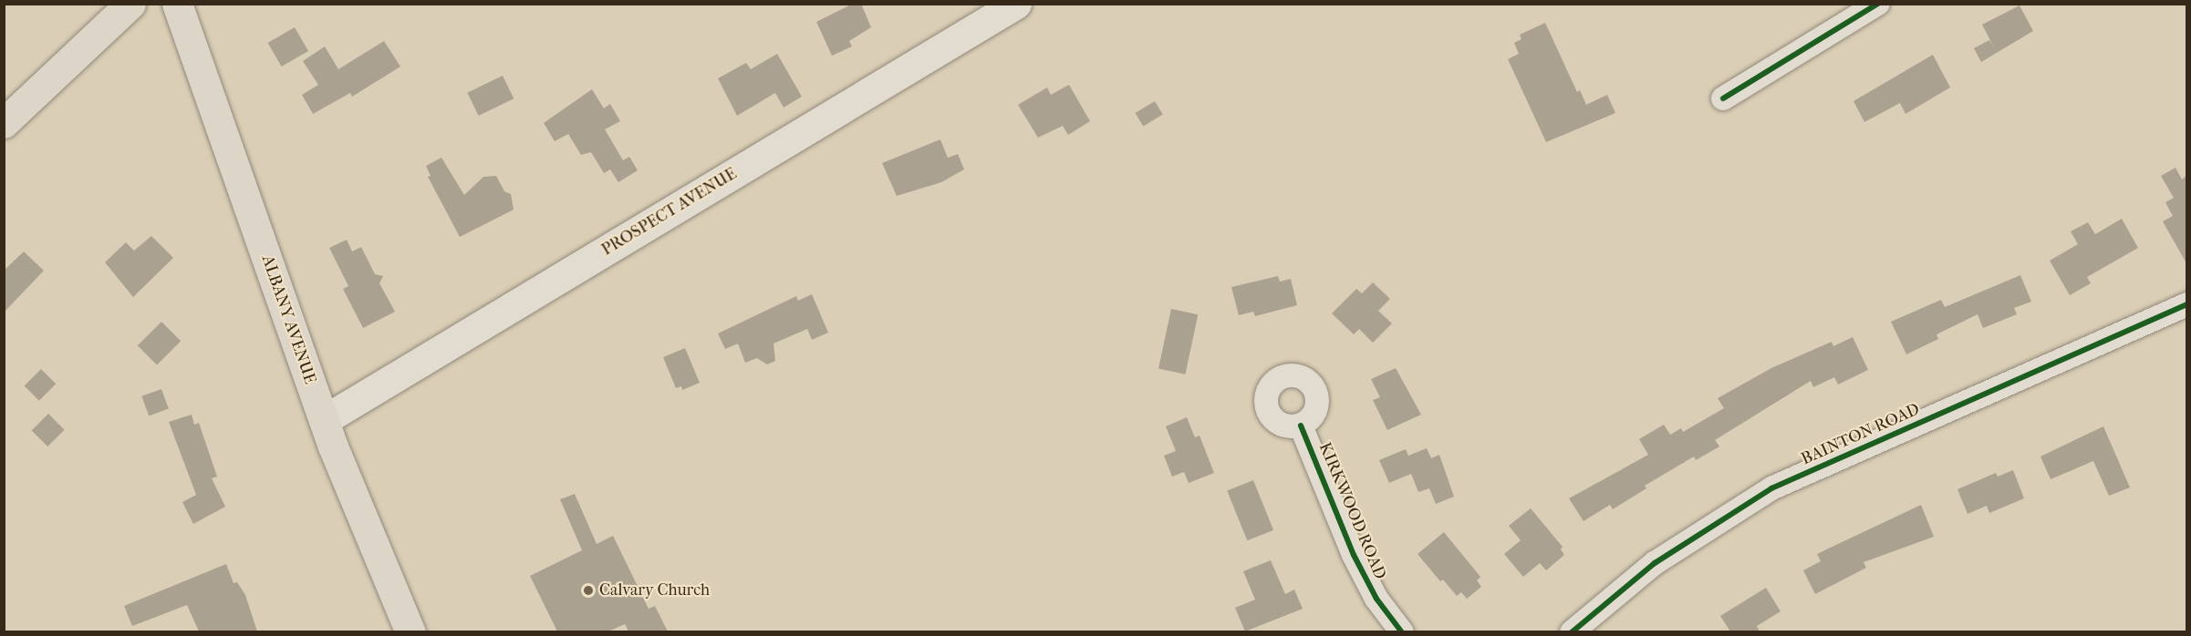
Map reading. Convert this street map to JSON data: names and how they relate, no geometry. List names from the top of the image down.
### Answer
{
  "streets": {
    "main road": ["PROSPECT AVENUE", "ALBANY AVENUE"],
    "street": ["BAINTON ROAD", "KIRKWOOD ROAD"]
  },
  "crossings": [
    ["PROSPECT AVENUE", "ALBANY AVENUE"]
  ],
  "places": ["Calvary Church"]
}
